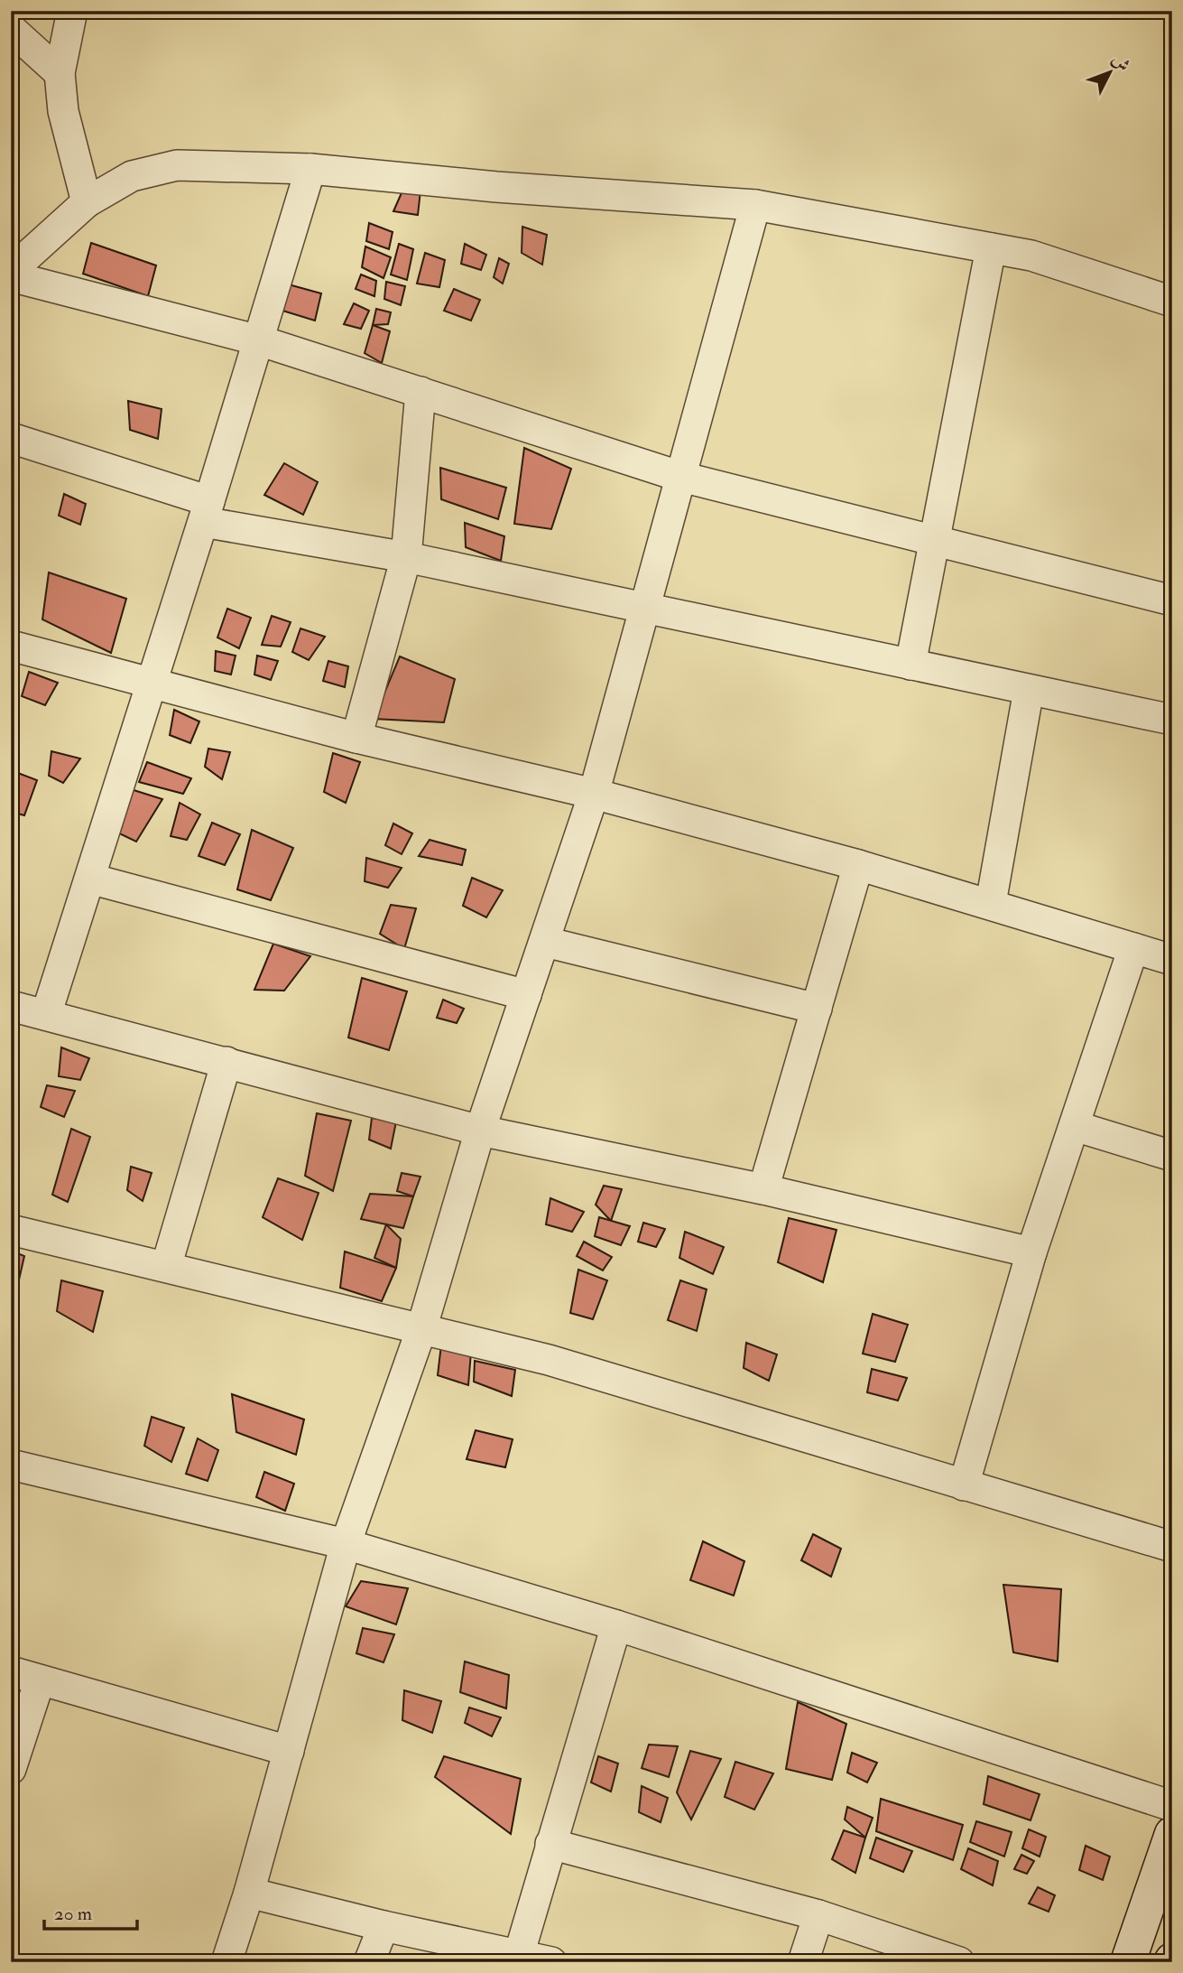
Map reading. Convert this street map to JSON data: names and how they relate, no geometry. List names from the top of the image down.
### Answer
{
  "scale_bar": "20 m",
  "north": "top right"
}
